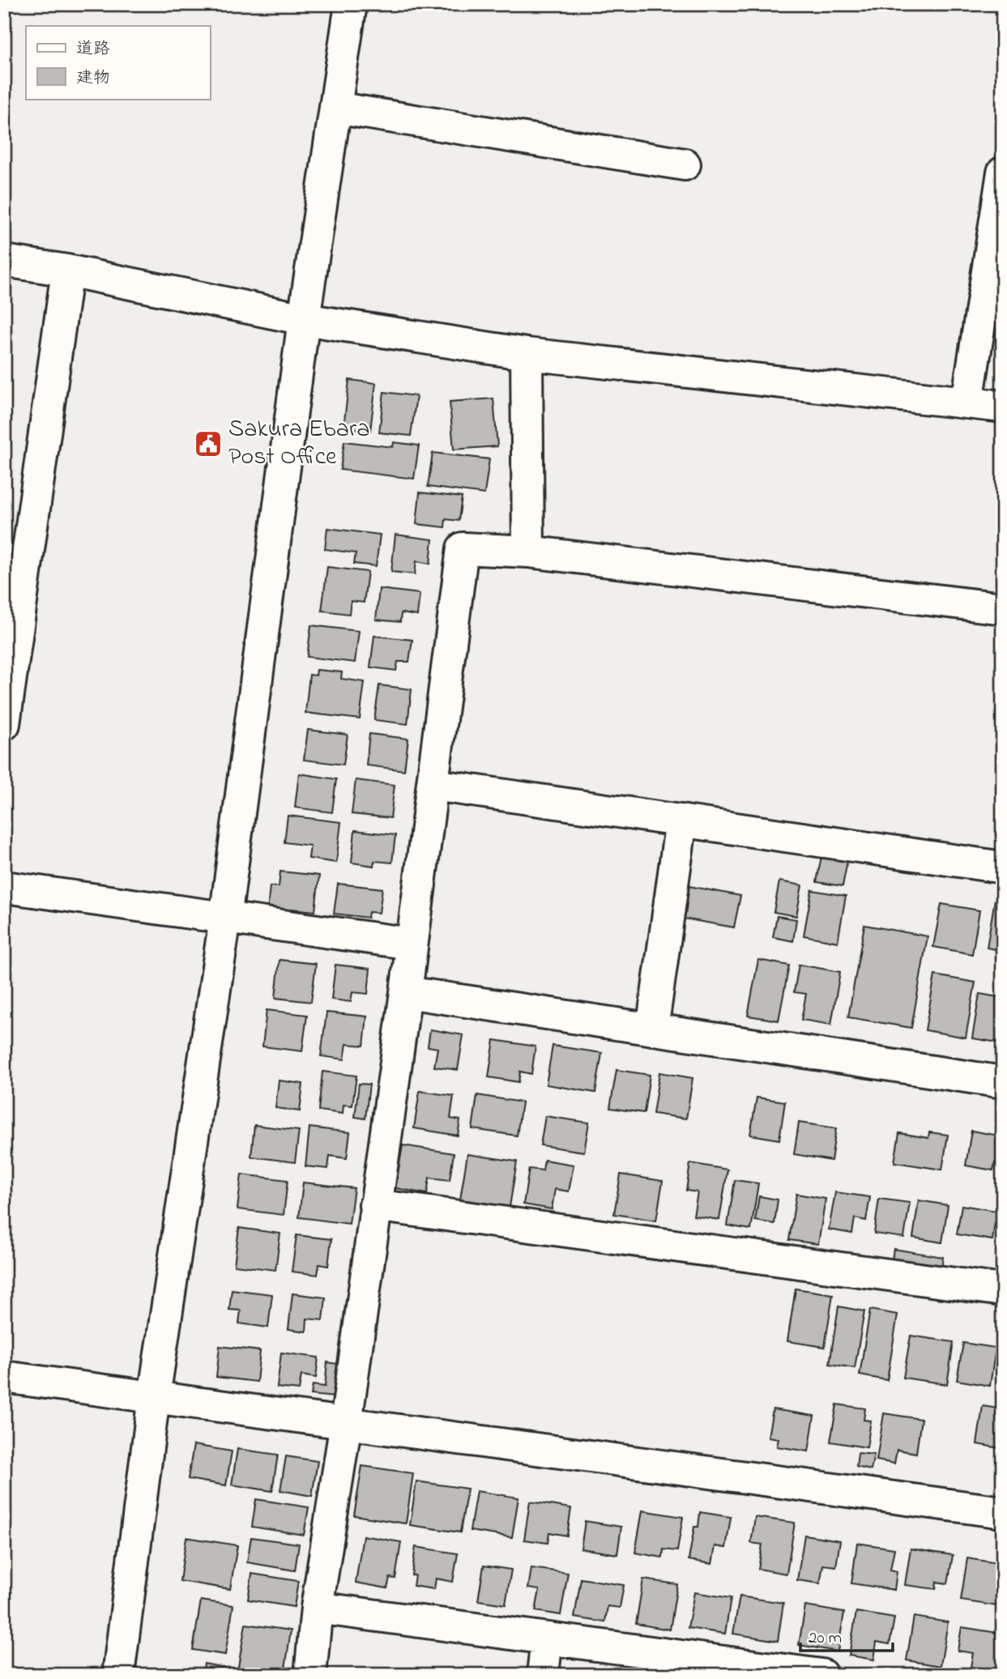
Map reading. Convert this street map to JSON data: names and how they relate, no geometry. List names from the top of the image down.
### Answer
{
  "places": {
    "public building": ["Sakura Ebara Post Office"]
  },
  "legend": ["道路", "建物"],
  "scale_bar": "20 m"
}
